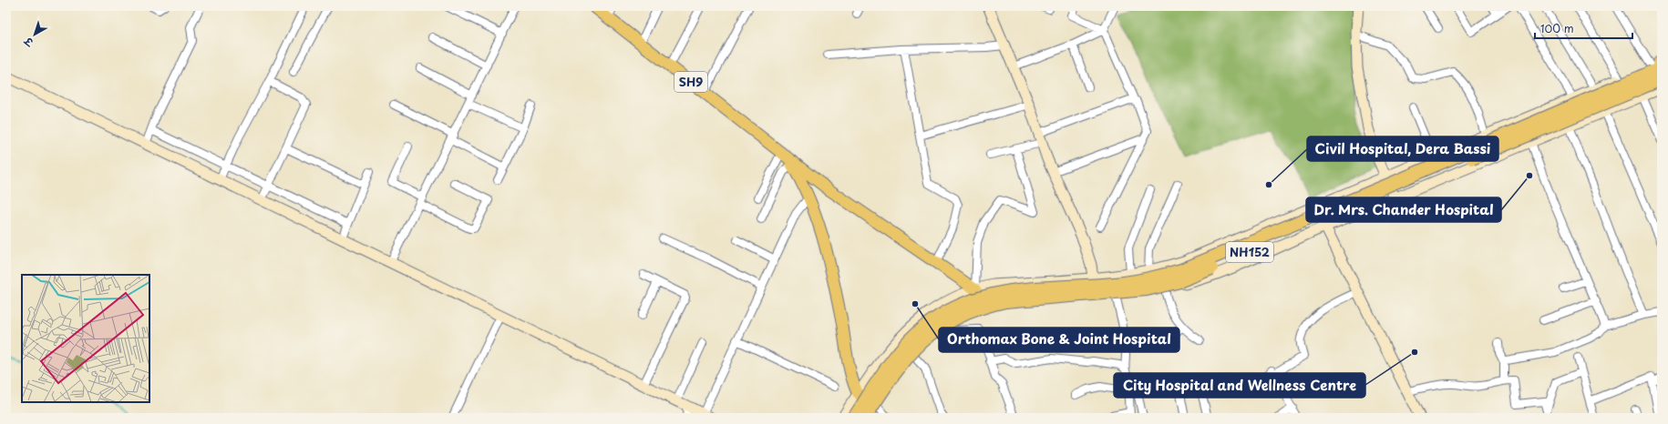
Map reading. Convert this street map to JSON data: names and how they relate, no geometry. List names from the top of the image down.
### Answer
{
  "streets": {
    "highway": ["NH152"],
    "main road": ["SH9"]
  },
  "places": [
    "Dr. Mrs. Chander Hospital",
    "Civil Hospital, Dera Bassi",
    "Orthomax Bone & Joint Hospital",
    "City Hospital and Wellness Centre"
  ],
  "scale_bar": "100 m",
  "north": "bottom left"
}
